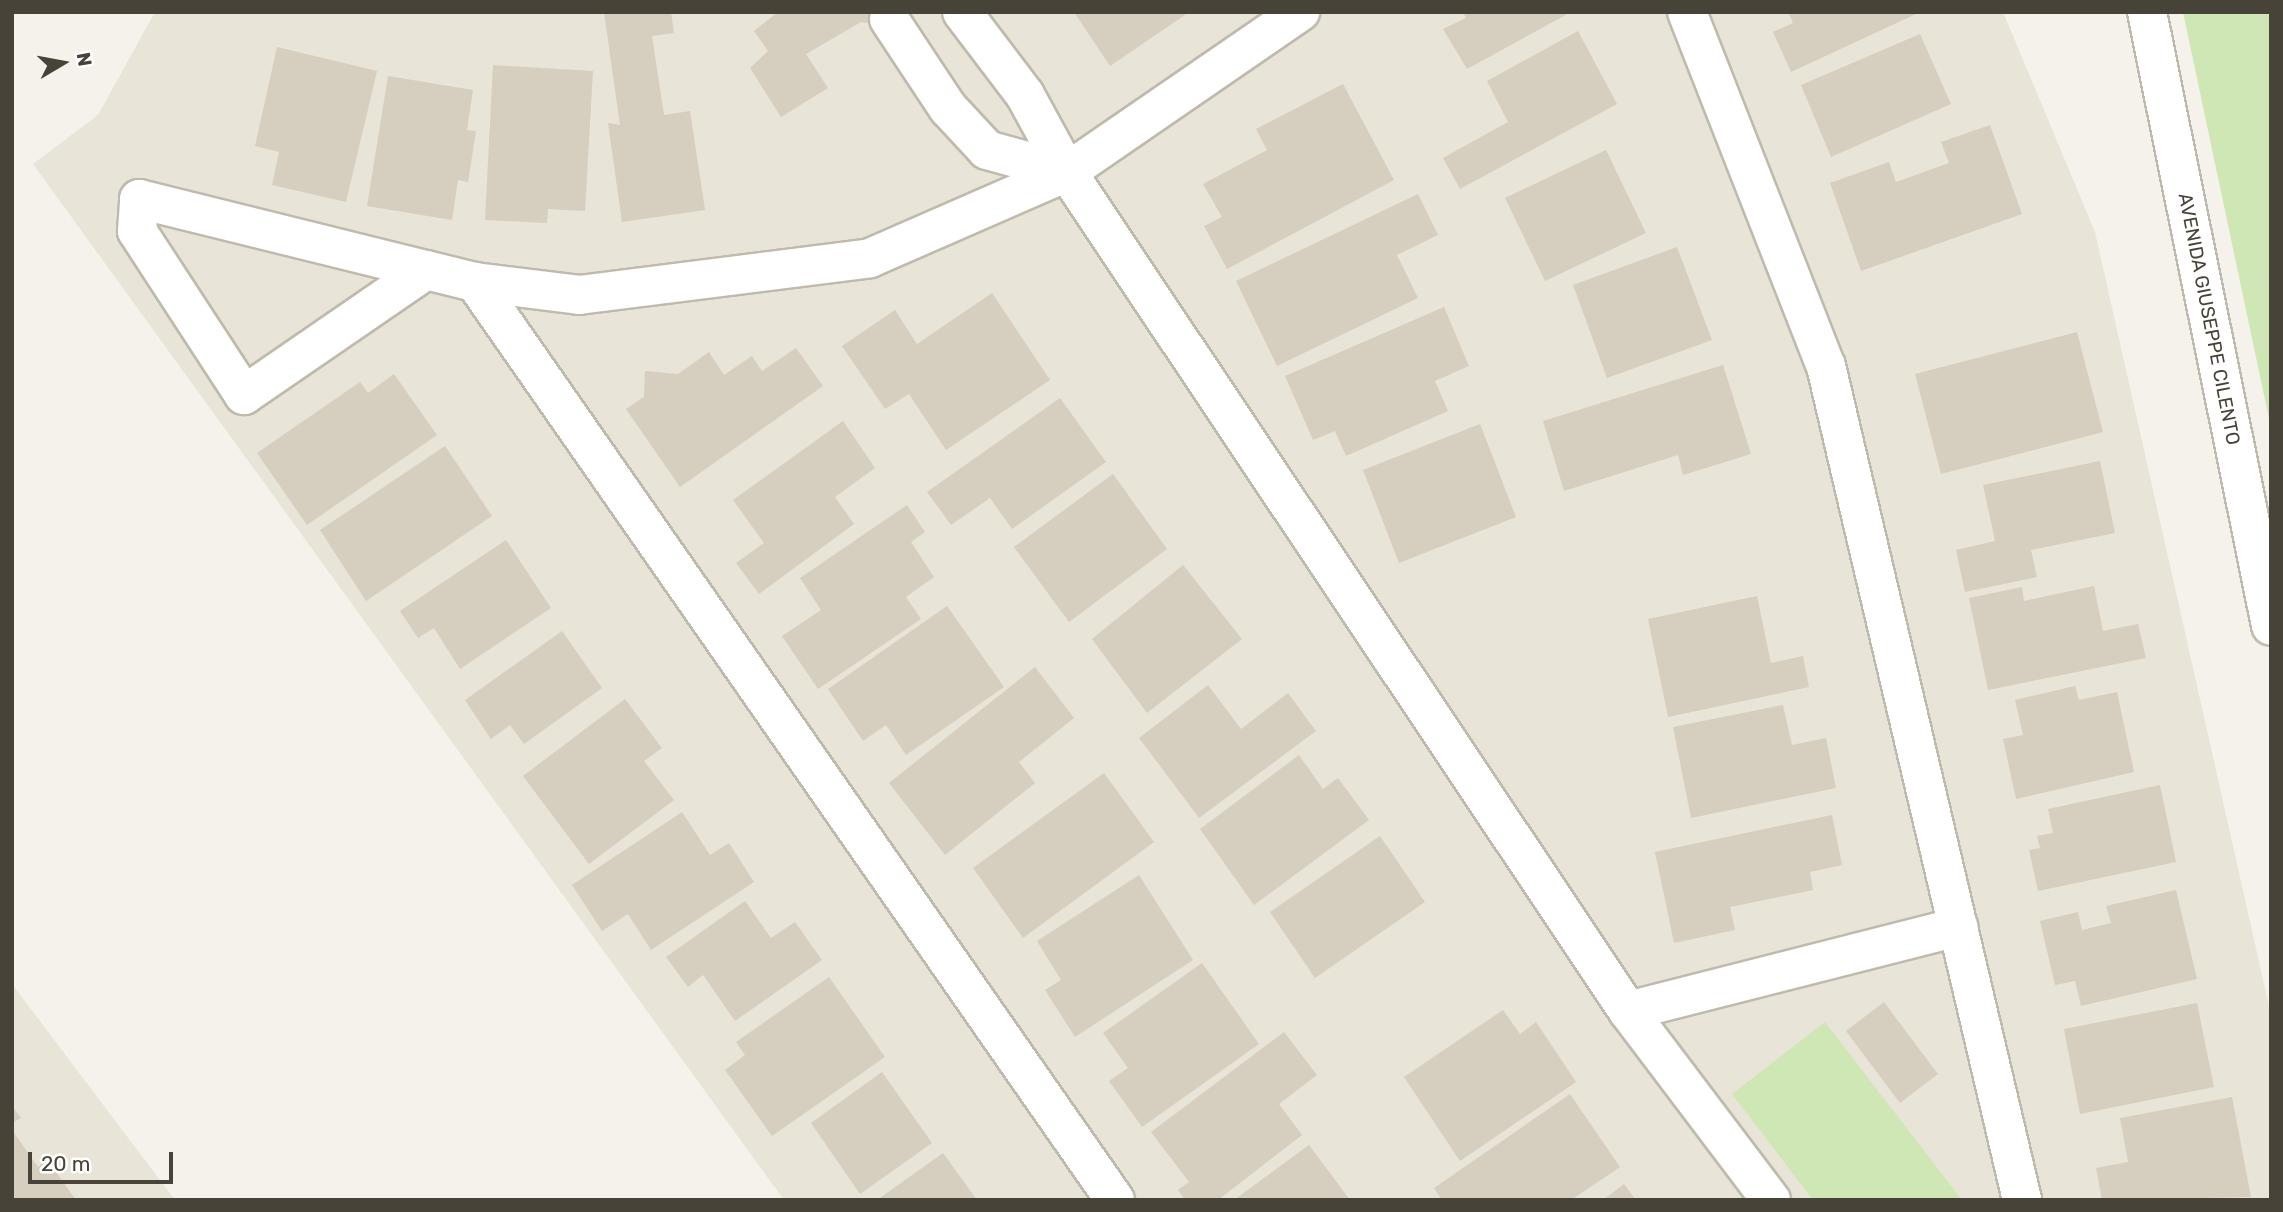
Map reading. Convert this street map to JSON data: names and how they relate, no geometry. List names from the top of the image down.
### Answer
{
  "streets": {
    "street": ["AVENIDA GIUSEPPE CILENTO"]
  },
  "scale_bar": "20 m",
  "north": "right"
}
